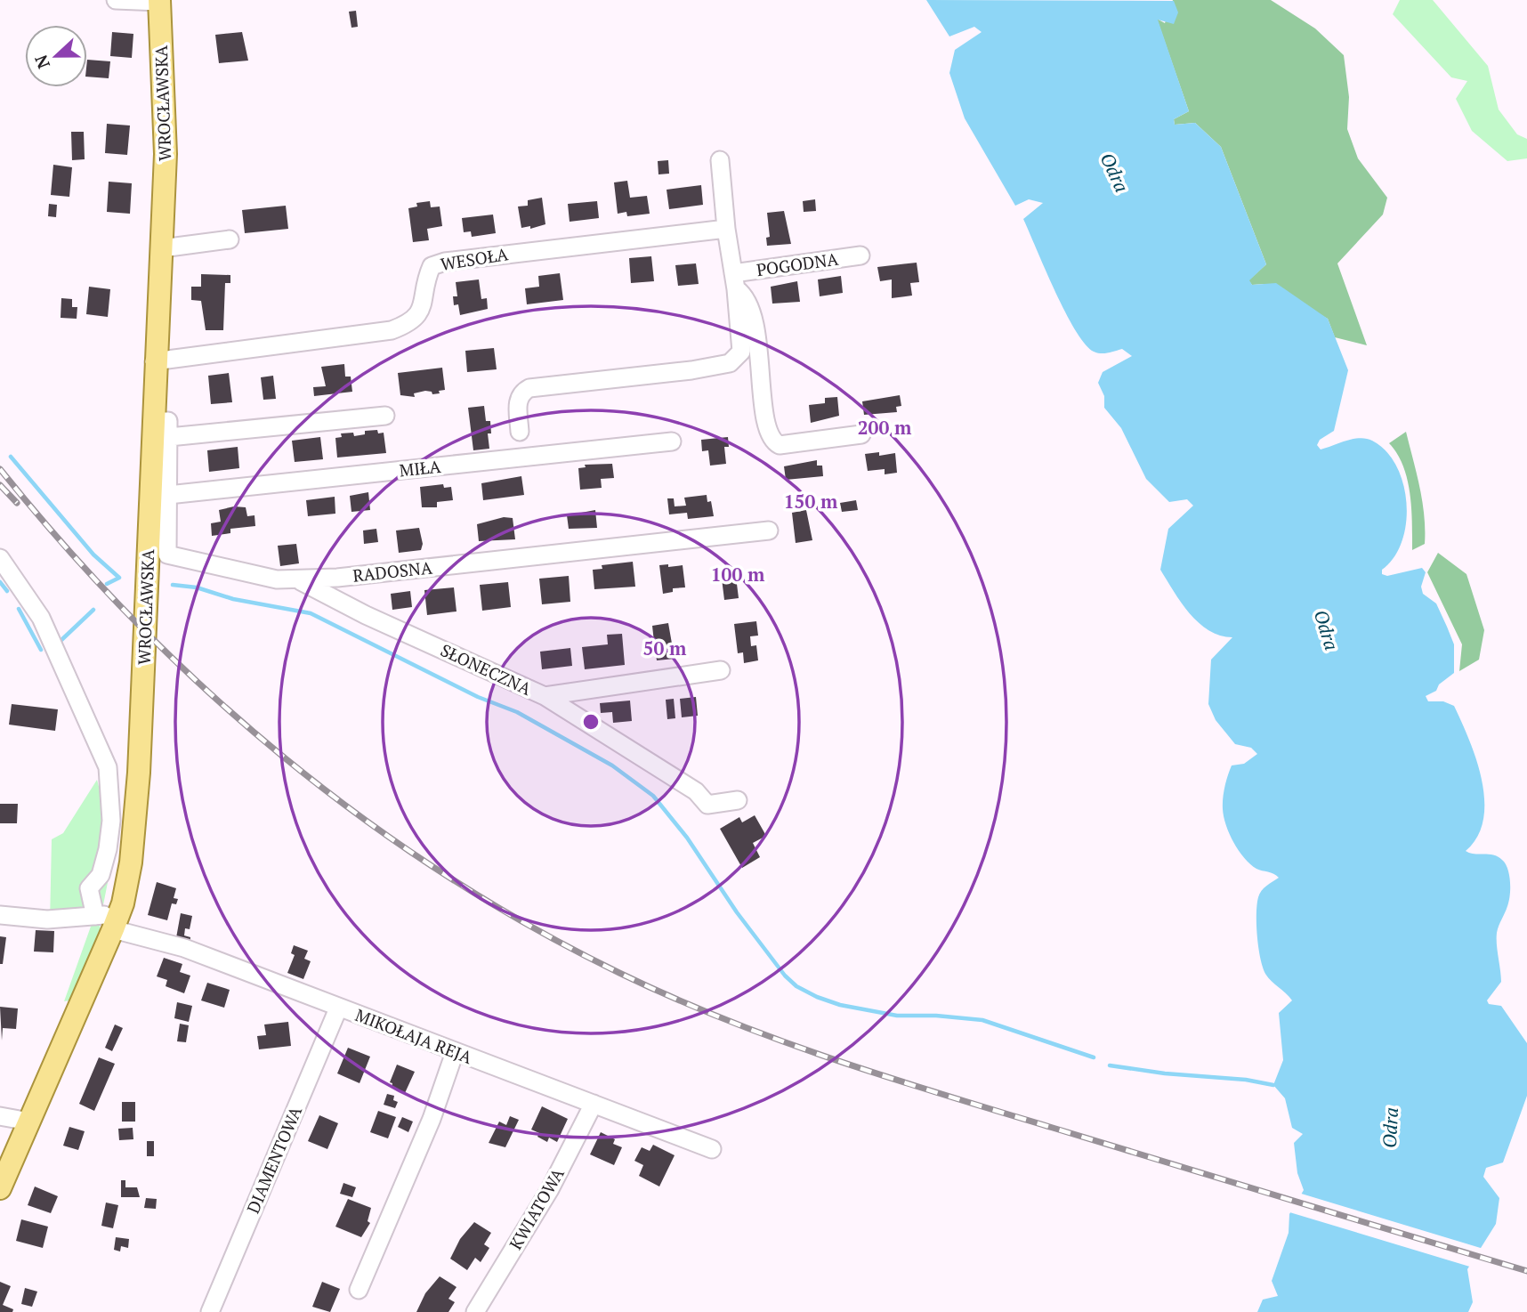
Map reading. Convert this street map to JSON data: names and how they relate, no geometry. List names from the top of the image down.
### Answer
{
  "streets": {
    "main road": ["WROCŁAWSKA"],
    "street": [
      "WESOŁA",
      "POGODNA",
      "MIŁA",
      "RADOSNA",
      "SŁONECZNA",
      "MIKOŁAJA REJA",
      "DIAMENTOWA",
      "KWIATOWA"
    ]
  },
  "crossings": [
    ["WROCŁAWSKA", "WESOŁA"],
    ["WROCŁAWSKA", "MIKOŁAJA REJA"],
    ["MIŁA", "RADOSNA"],
    ["RADOSNA", "SŁONECZNA"],
    ["MIKOŁAJA REJA", "DIAMENTOWA"],
    ["MIKOŁAJA REJA", "KWIATOWA"]
  ],
  "water": ["Odra"],
  "north": "left",
  "rings": [
    "200 m",
    "150 m",
    "100 m",
    "50 m"
  ]
}
